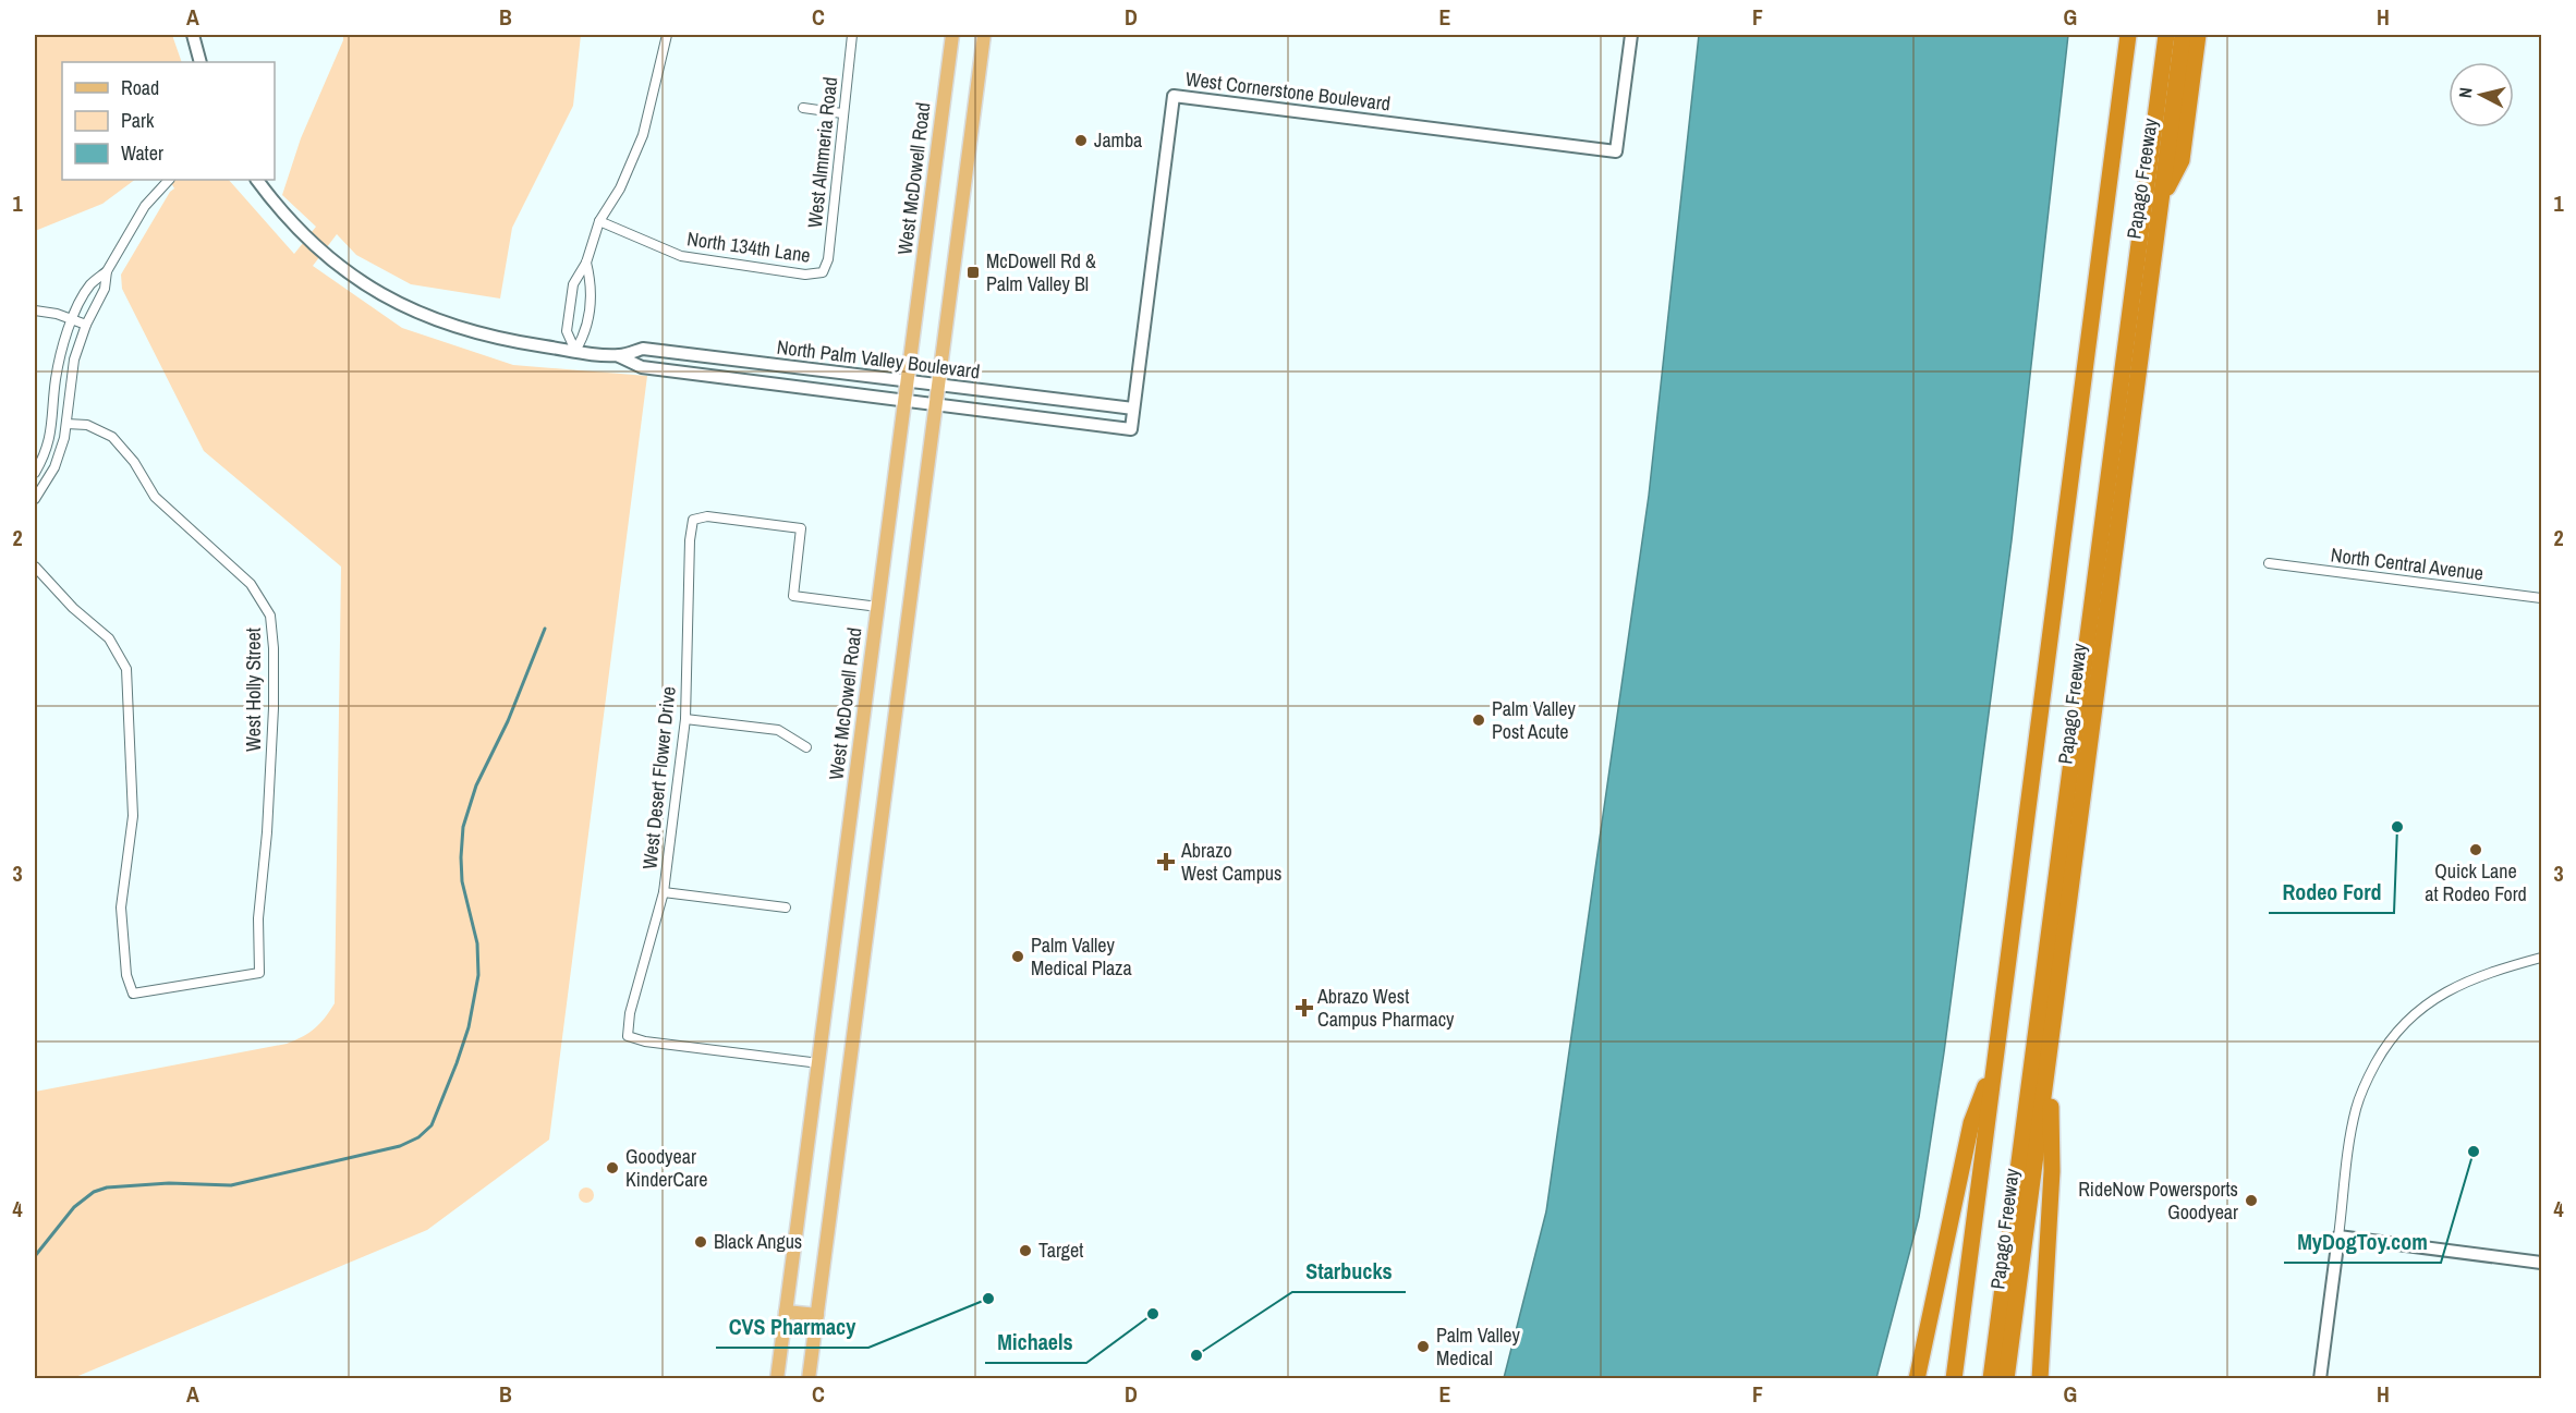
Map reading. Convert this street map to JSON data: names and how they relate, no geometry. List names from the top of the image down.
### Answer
{
  "streets": {
    "highway": ["Papago Freeway"],
    "main road": ["West McDowell Road"],
    "street": [
      "West Cornerstone Boulevard",
      "West Almmeria Road",
      "North 134th Lane",
      "North Palm Valley Boulevard",
      "North Central Avenue",
      "West Holly Street",
      "West Desert Flower Drive"
    ]
  },
  "crossings": [
    ["West Cornerstone Boulevard", "North Palm Valley Boulevard"],
    ["West Almmeria Road", "North 134th Lane"],
    ["West McDowell Road", "North Palm Valley Boulevard"],
    ["West McDowell Road", "West Desert Flower Drive"]
  ],
  "places": {
    "other": [
      "Jamba",
      "Palm Valley Post Acute",
      "Rodeo Ford",
      "Quick Lane at Rodeo Ford",
      "Palm Valley Medical Plaza",
      "MyDogToy.com",
      "Goodyear KinderCare",
      "RideNow Powersports Goodyear",
      "Black Angus",
      "Target",
      "CVS Pharmacy",
      "Michaels",
      "Palm Valley Medical",
      "Starbucks"
    ],
    "transit": ["McDowell Rd & Palm Valley Bl"],
    "health": ["Abrazo West Campus", "Abrazo West Campus Pharmacy"]
  },
  "legend": ["Road", "Park", "Water"],
  "north": "left",
  "grid": {
    "columns": [
      "A",
      "B",
      "C",
      "D",
      "E",
      "F",
      "G",
      "H"
    ],
    "rows": [
      "1",
      "2",
      "3",
      "4"
    ]
  }
}
